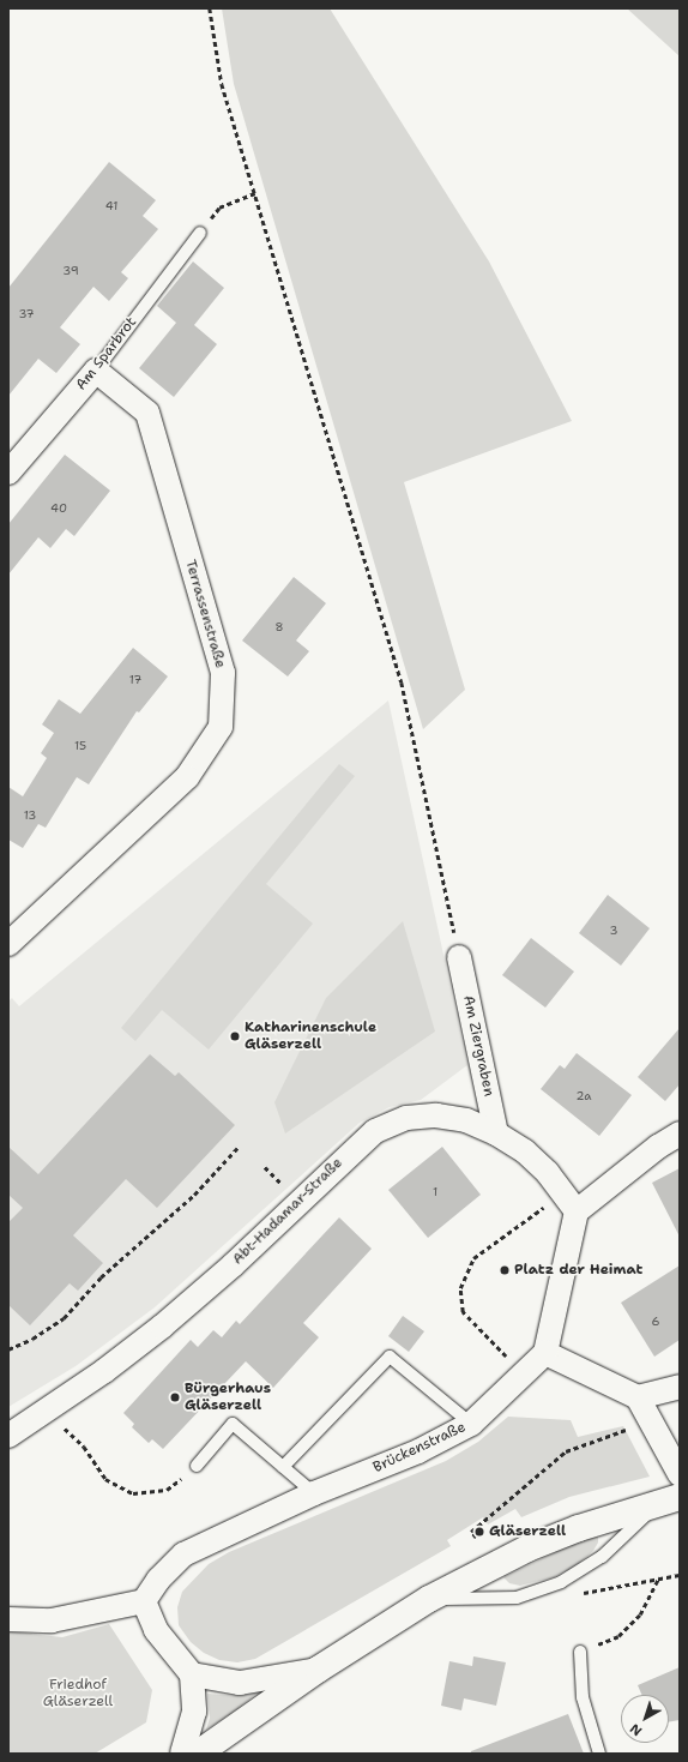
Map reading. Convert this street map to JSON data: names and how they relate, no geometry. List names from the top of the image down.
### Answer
{
  "streets": {
    "street": [
      "Am Sparbrot",
      "Terrassenstraße",
      "Am Ziergraben",
      "Abt-Hadamar-Straße",
      "Brückenstraße"
    ]
  },
  "crossings": [
    ["Am Sparbrot", "Terrassenstraße"],
    ["Am Ziergraben", "Abt-Hadamar-Straße"]
  ],
  "parks": ["Friedhof Gläserzell"],
  "places": [
    "Katharinenschule Gläserzell",
    "Platz der Heimat",
    "Bürgerhaus Gläserzell",
    "Gläserzell"
  ],
  "house_numbers": [
    "41",
    "39",
    "37",
    "40",
    "8",
    "17",
    "15",
    "13",
    "3",
    "2a",
    "1",
    "6"
  ],
  "north": "bottom left"
}
